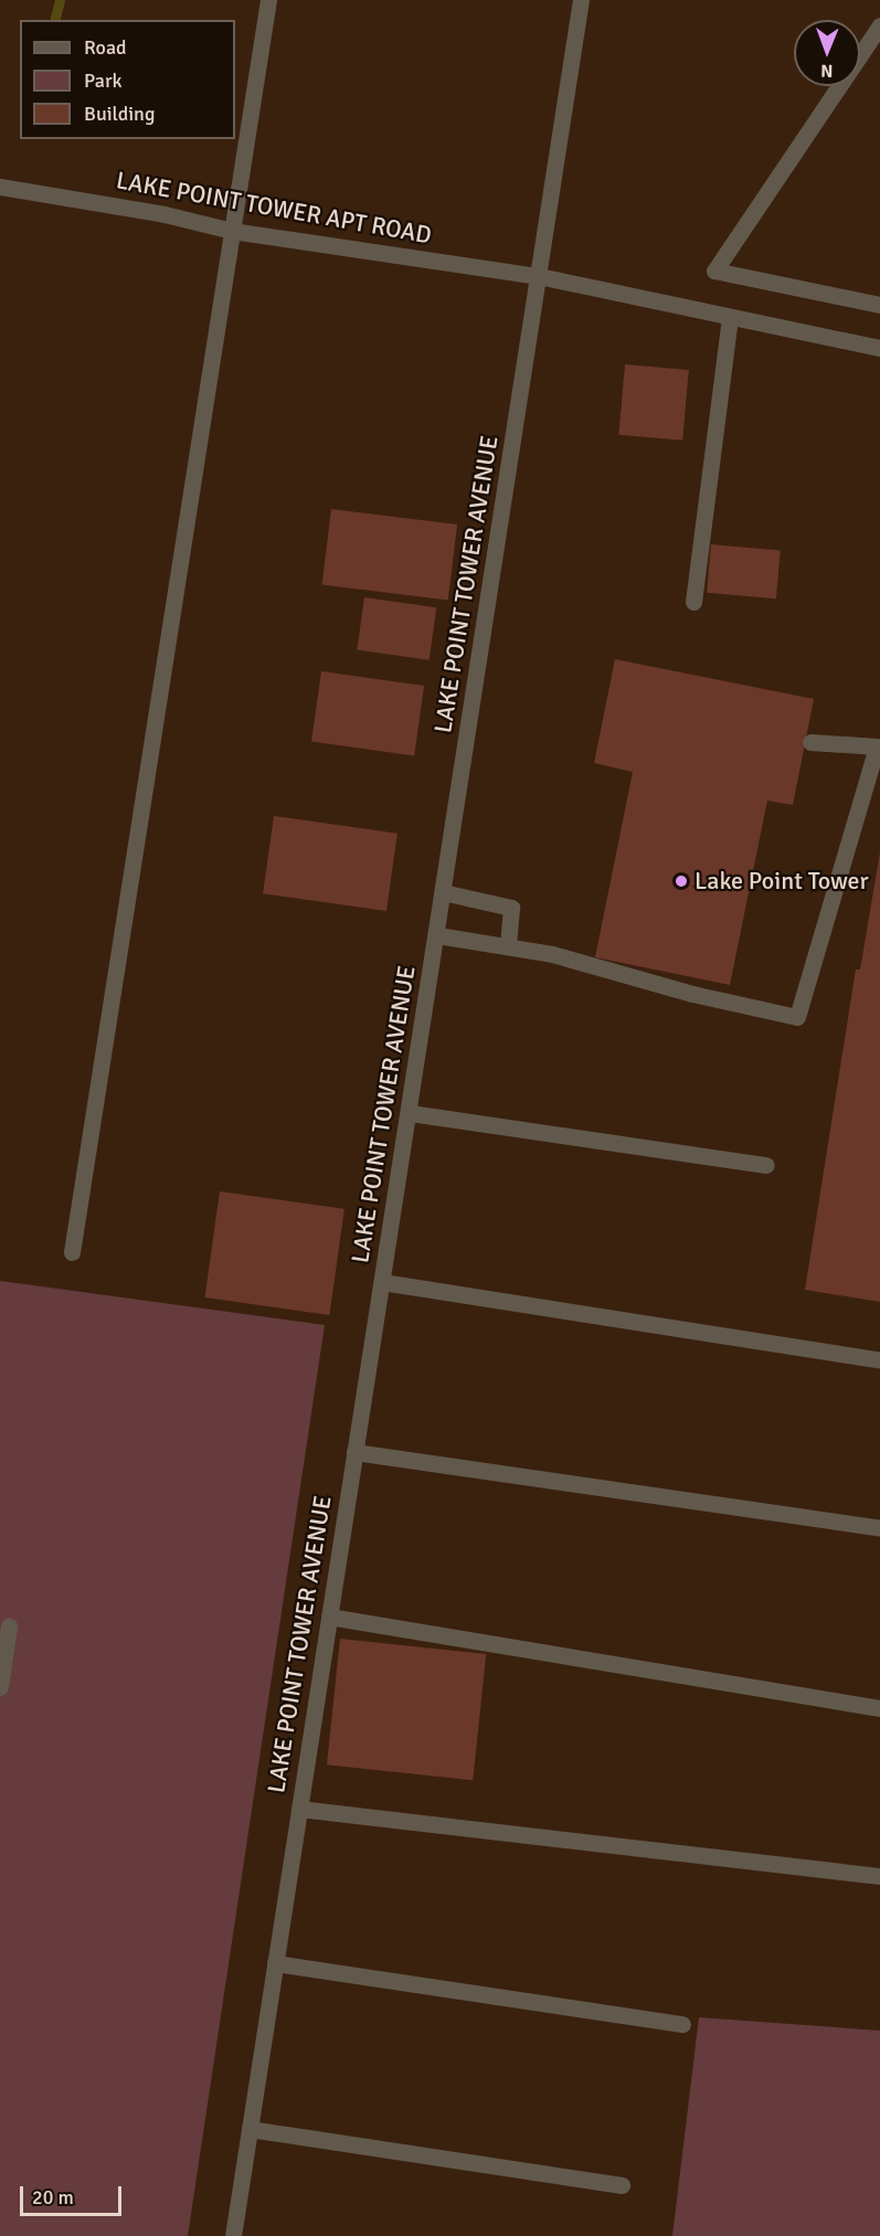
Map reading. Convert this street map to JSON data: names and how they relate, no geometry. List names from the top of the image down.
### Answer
{
  "streets": {
    "street": ["LAKE POINT TOWER APT ROAD", "LAKE POINT TOWER AVENUE"]
  },
  "crossings": [
    ["LAKE POINT TOWER APT ROAD", "LAKE POINT TOWER AVENUE"]
  ],
  "places": ["Lake Point Tower"],
  "legend": ["Road", "Park", "Building"],
  "scale_bar": "20 m",
  "north": "bottom"
}
